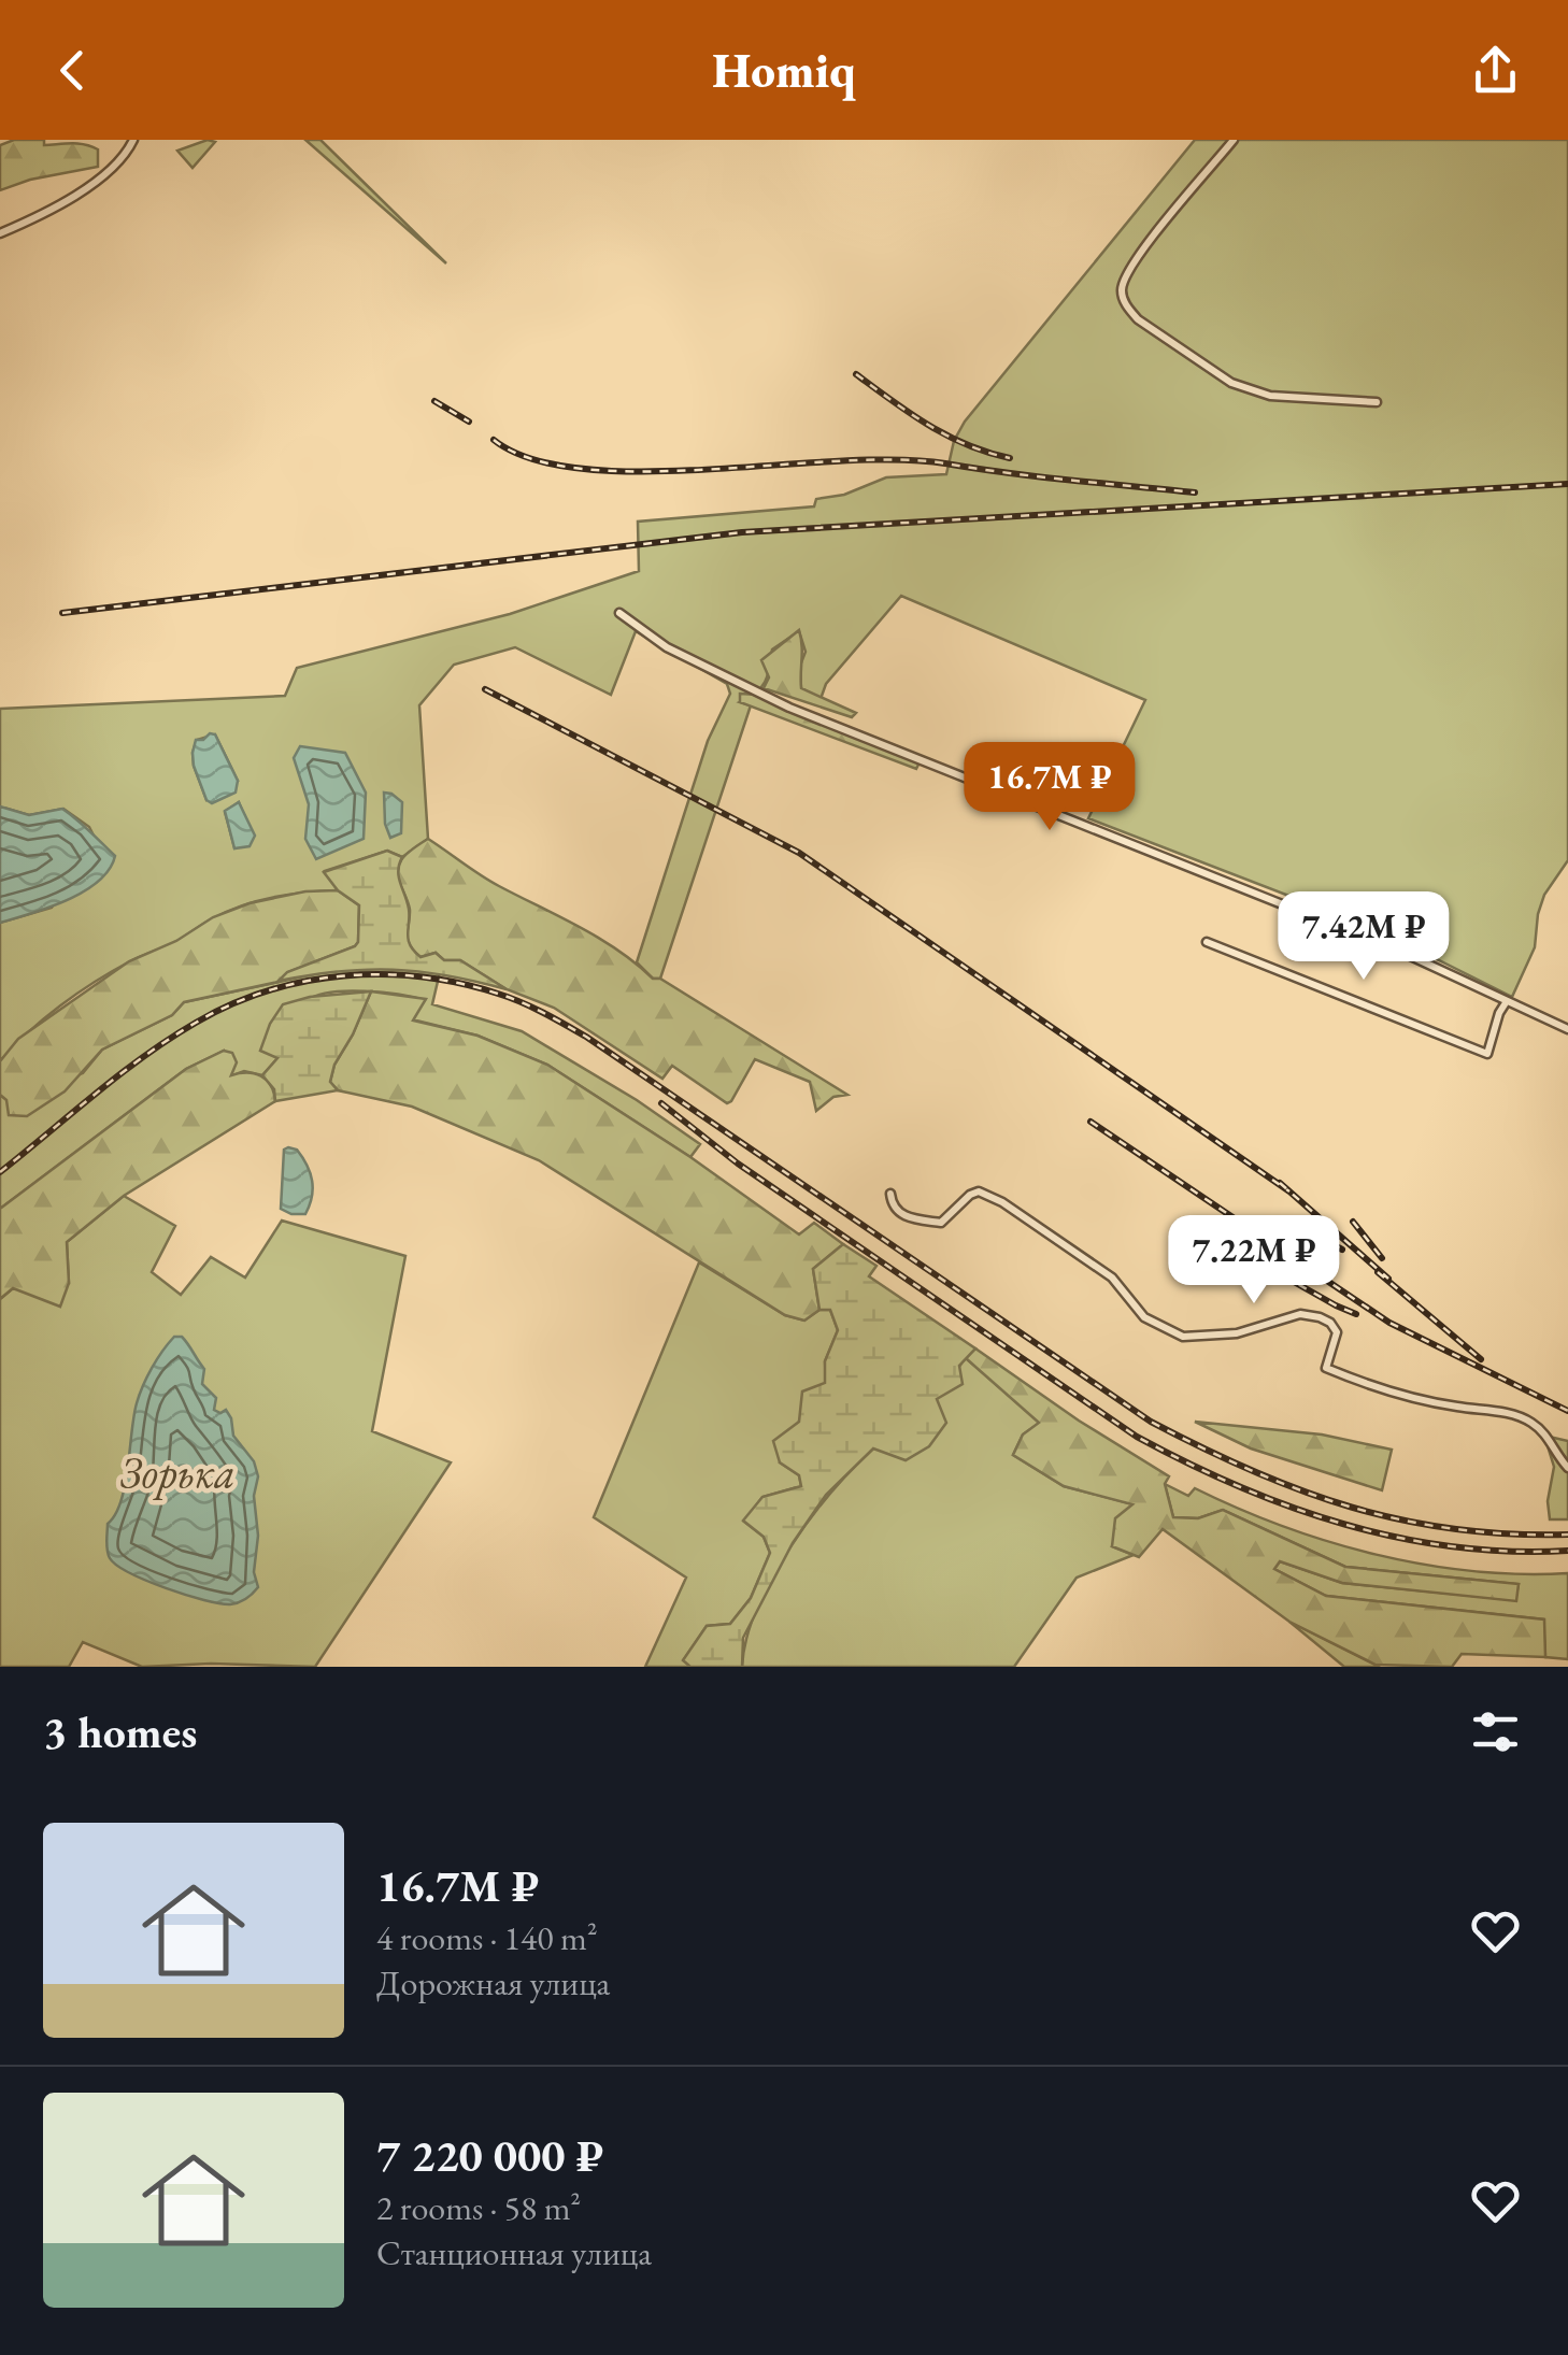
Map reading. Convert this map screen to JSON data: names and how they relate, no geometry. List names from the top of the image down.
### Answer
{
  "parks": ["Зорька"],
  "page": {
    "header": "Homiq",
    "price": ["16.7M ₽", "7.42M ₽", "7.22M ₽"],
    "heading": "3 homes",
    "list": [
      {
        "name": "16.7M ₽",
        "note": "4 rooms · 140 m² · Дорожная улица"
      },
      {
        "name": "7 220 000 ₽",
        "note": "2 rooms · 58 m² · Станционная улица"
      }
    ]
  }
}
